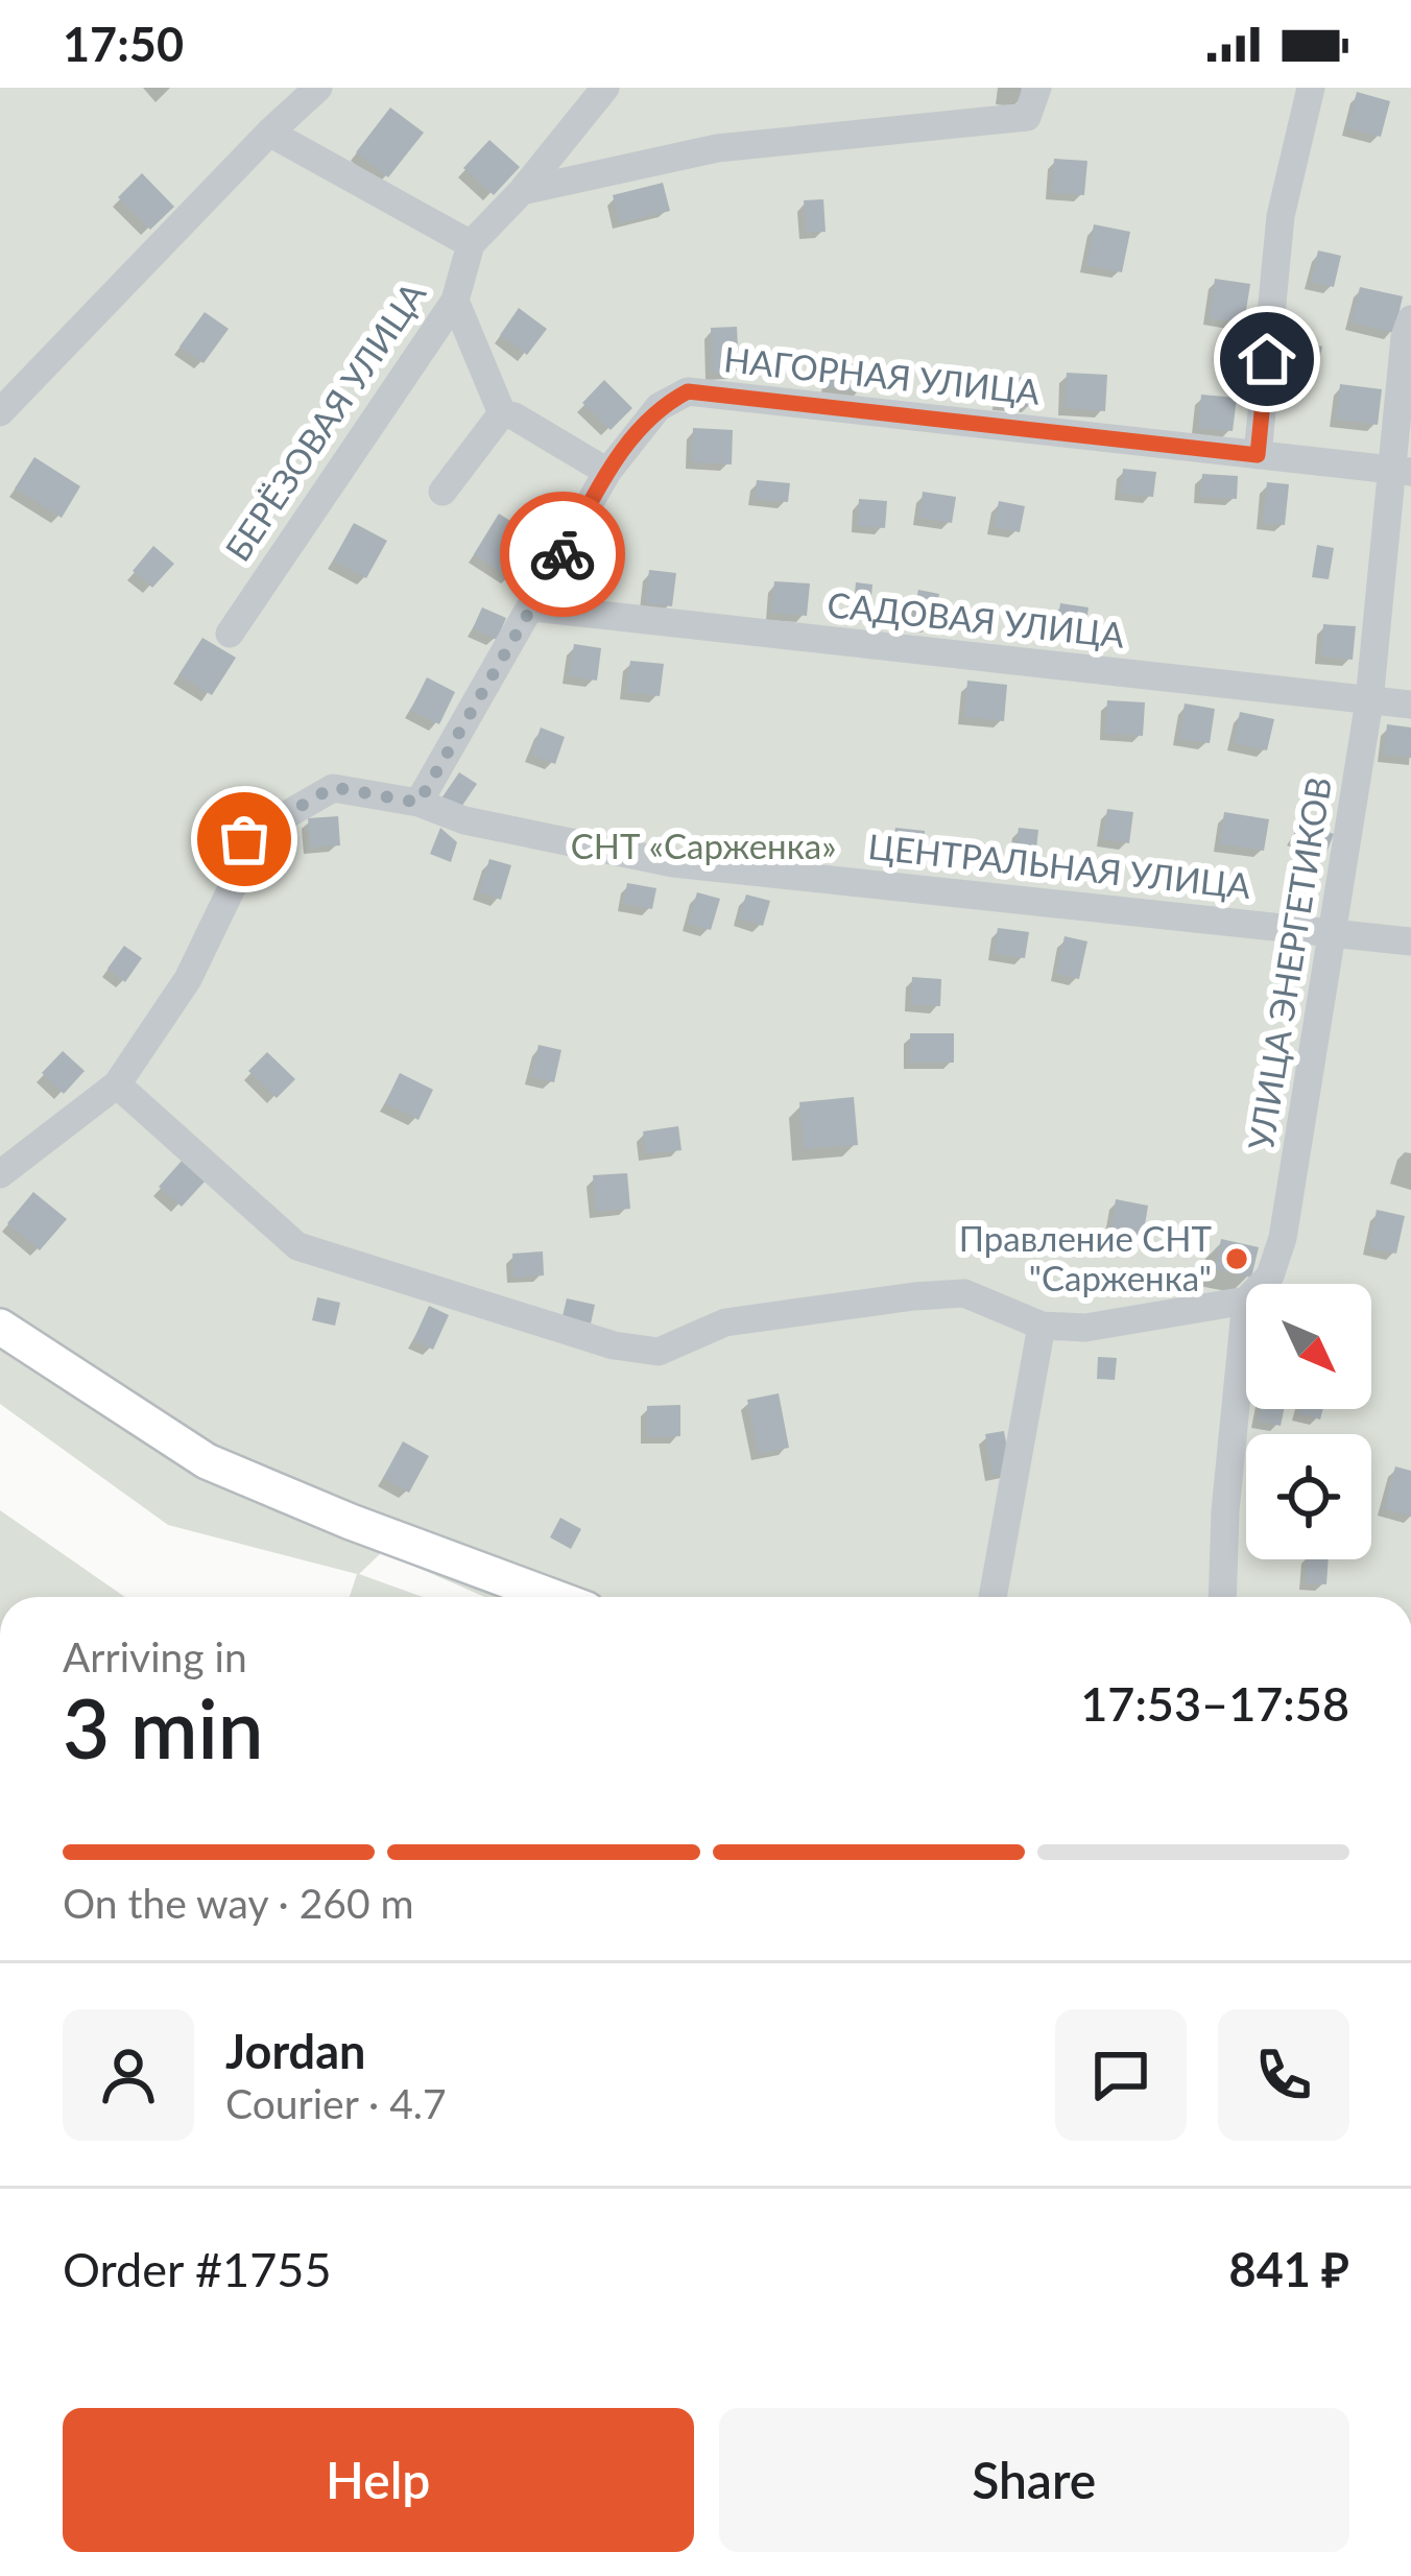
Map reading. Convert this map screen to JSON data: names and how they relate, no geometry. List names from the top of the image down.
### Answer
{
  "streets": {
    "street": [
      "НАГОРНАЯ УЛИЦА",
      "БЕРЁЗОВАЯ УЛИЦА",
      "САДОВАЯ УЛИЦА",
      "ЦЕНТРАЛЬНАЯ УЛИЦА",
      "УЛИЦА ЭНЕРГЕТИКОВ"
    ]
  },
  "crossings": [
    ["НАГОРНАЯ УЛИЦА", "САДОВАЯ УЛИЦА"],
    ["НАГОРНАЯ УЛИЦА", "ЦЕНТРАЛЬНАЯ УЛИЦА"],
    ["НАГОРНАЯ УЛИЦА", "УЛИЦА ЭНЕРГЕТИКОВ"],
    ["САДОВАЯ УЛИЦА", "УЛИЦА ЭНЕРГЕТИКОВ"],
    ["ЦЕНТРАЛЬНАЯ УЛИЦА", "УЛИЦА ЭНЕРГЕТИКОВ"]
  ],
  "parks": ["СНТ «Сарженка»"],
  "places": ["Правление СНТ \"Сарженка\""],
  "north": "bottom right",
  "page": {
    "status": "17:50",
    "heading": ["3 min", "Arriving in", "17:53–17:58"],
    "panel": [
      "Jordan",
      "Courier · 4.7",
      "Order #1755",
      "841 ₽"
    ],
    "bar": "On the way · 260 m",
    "buttons": ["Help", "Share"]
  }
}
